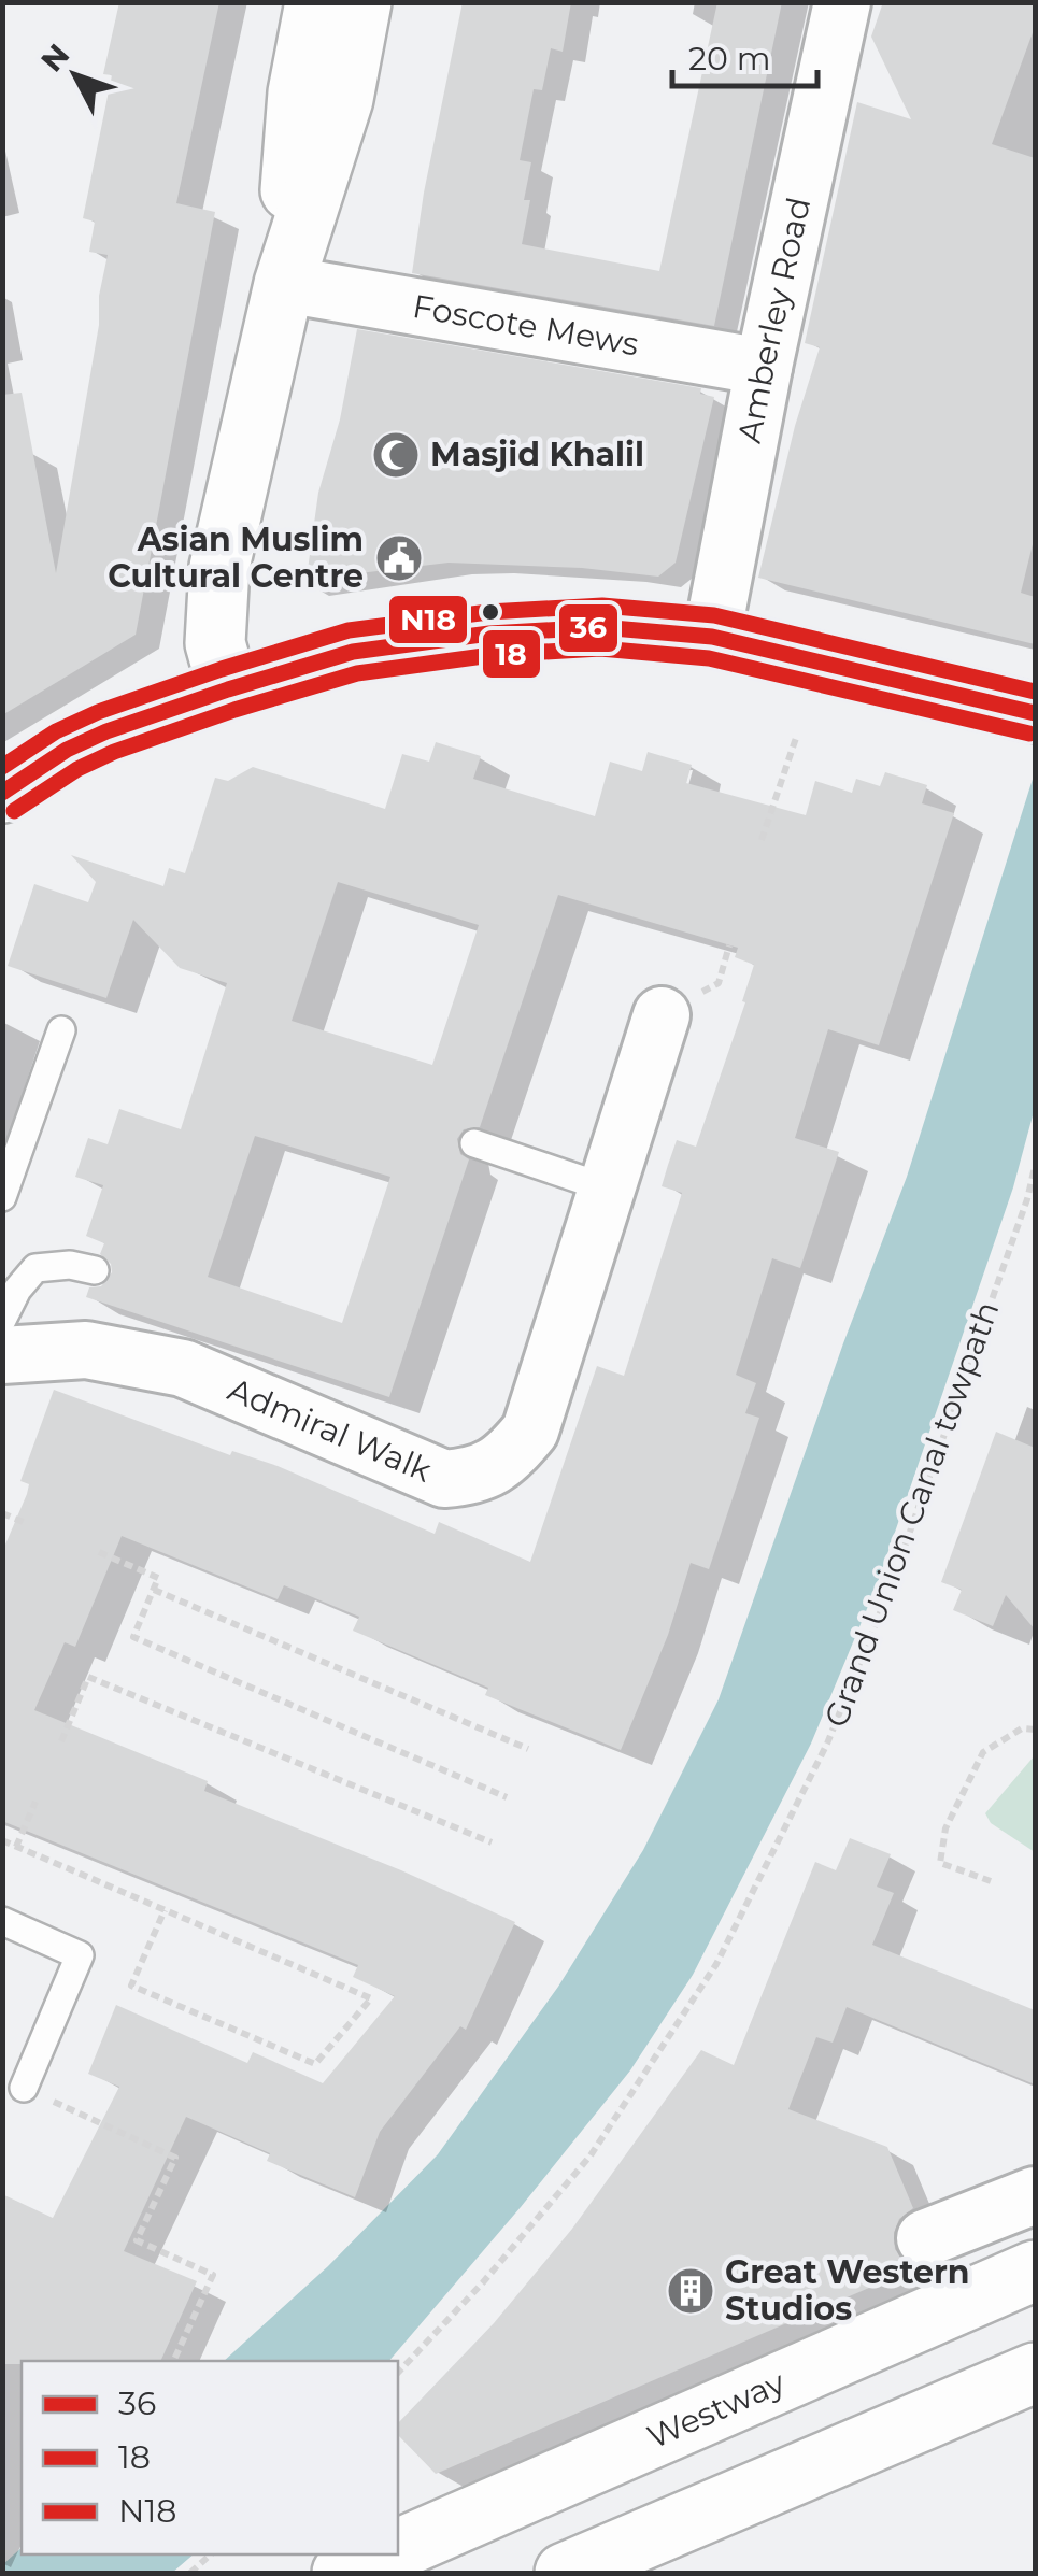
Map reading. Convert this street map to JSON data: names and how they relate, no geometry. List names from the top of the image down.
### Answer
{
  "streets": {
    "main road": ["Westway"],
    "street": ["Amberley Road", "Foscote Mews", "Admiral Walk"],
    "path": ["Grand Union Canal towpath"]
  },
  "crossings": [
    ["Amberley Road", "Foscote Mews"]
  ],
  "places": {
    "mosque": ["Masjid Khalil"],
    "public building": ["Asian Muslim Cultural Centre"],
    "building": ["Great Western Studios"]
  },
  "lines": ["transit line N18", "transit line 36", "transit line 18"],
  "legend": ["36", "18", "N18"],
  "scale_bar": "20 m",
  "north": "top left"
}
